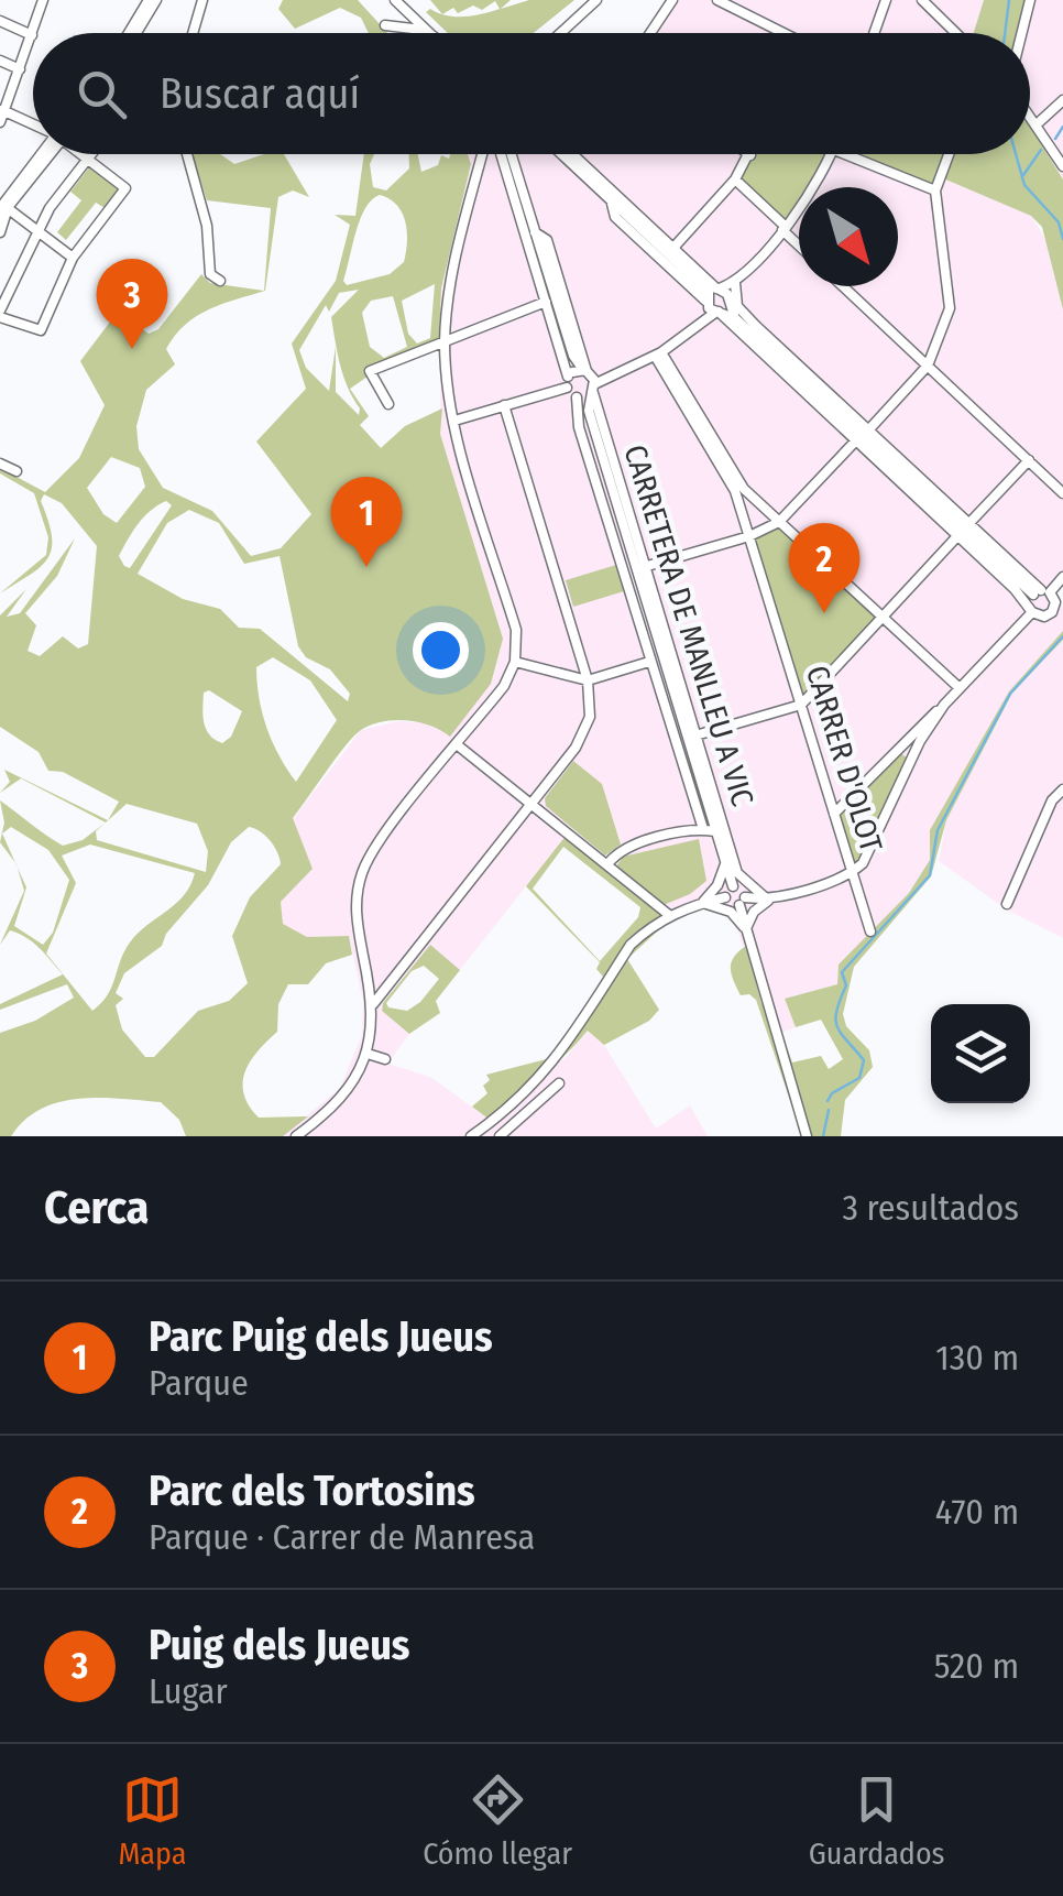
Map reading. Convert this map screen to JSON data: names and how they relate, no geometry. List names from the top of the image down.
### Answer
{
  "streets": {
    "street": ["CARRETERA DE MANLLEU A VIC", "CARRER D'OLOT"]
  },
  "north": "bottom right",
  "page": {
    "search": "Buscar aquí",
    "pins": ["3", "1", "2"],
    "heading": ["Cerca", "3 resultados"],
    "list": [
      {
        "mark": "1",
        "name": "Parc Puig dels Jueus",
        "note": "Parque",
        "value": "130 m"
      },
      {
        "mark": "2",
        "name": "Parc dels Tortosins",
        "note": "Parque · Carrer de Manresa",
        "value": "470 m"
      },
      {
        "mark": "3",
        "name": "Puig dels Jueus",
        "note": "Lugar",
        "value": "520 m"
      }
    ],
    "nav": ["Mapa", "Cómo llegar", "Guardados"]
  }
}
